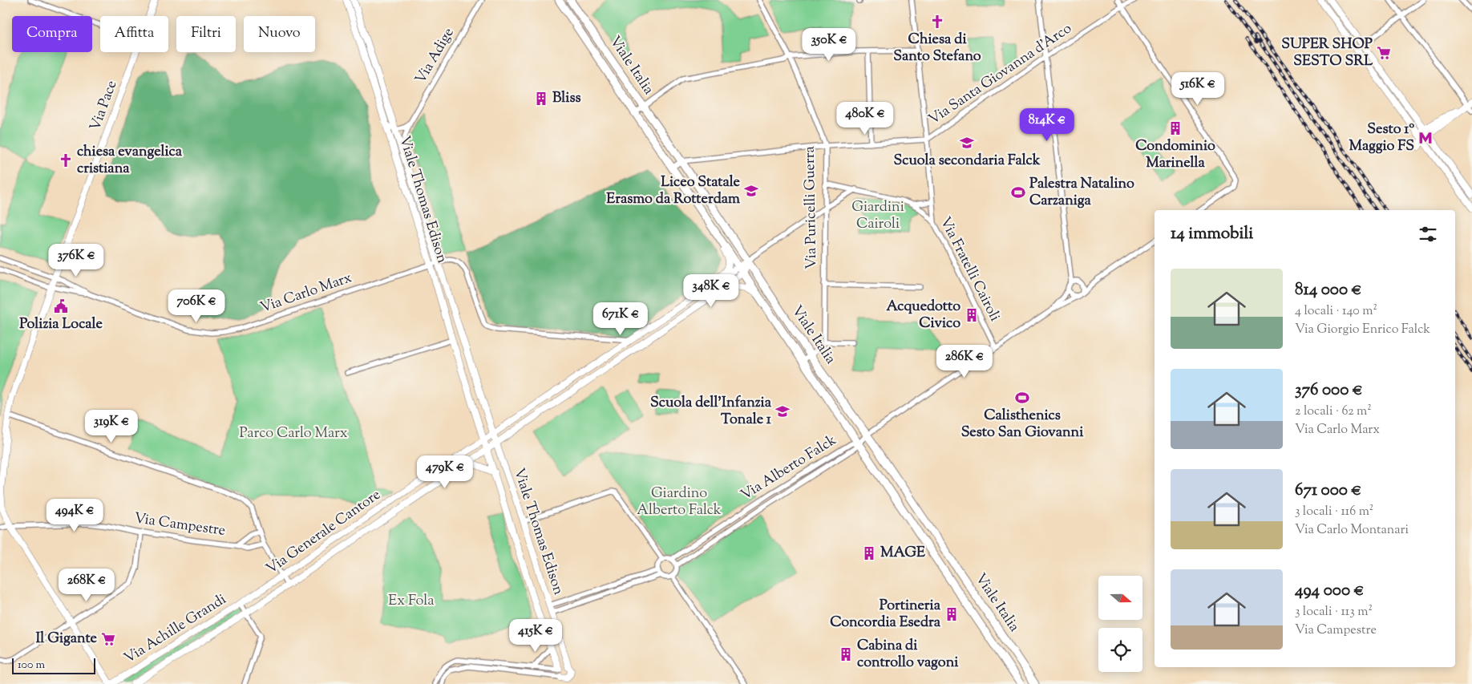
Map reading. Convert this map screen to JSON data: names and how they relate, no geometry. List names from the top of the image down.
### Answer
{
  "streets": {
    "main road": ["Viale Italia"],
    "street": [
      "Via Adige",
      "Via Santa Giovanna d'Arco",
      "Via Pace",
      "Viale Thomas Edison",
      "Via Puricelli Guerra",
      "Via Fratelli Cairoli",
      "Via Carlo Marx",
      "Via Alberto Falck",
      "Via Campestre",
      "Via Generale Cantore",
      "Via Achille Grandi"
    ]
  },
  "crossings": [
    ["Via Adige", "Viale Thomas Edison"],
    ["Viale Italia", "Via Santa Giovanna d'Arco"],
    ["Viale Italia", "Via Alberto Falck"],
    ["Viale Italia", "Via Generale Cantore"],
    ["Via Santa Giovanna d'Arco", "Via Puricelli Guerra"],
    ["Via Pace", "Via Carlo Marx"],
    ["Via Pace", "Via Campestre"],
    ["Via Pace", "Via Achille Grandi"],
    ["Viale Thomas Edison", "Via Carlo Marx"],
    ["Viale Thomas Edison", "Via Generale Cantore"],
    ["Via Puricelli Guerra", "Via Fratelli Cairoli"],
    ["Via Puricelli Guerra", "Via Generale Cantore"],
    ["Via Fratelli Cairoli", "Via Generale Cantore"],
    ["Via Carlo Marx", "Via Generale Cantore"],
    ["Via Generale Cantore", "Via Achille Grandi"]
  ],
  "parks": [
    "Giardini Cairoli",
    "Parco Carlo Marx",
    "Giardino Alberto Falck",
    "Ex Fola"
  ],
  "places": {
    "church": ["Chiesa di Santo Stefano", "chiesa evangelica cristiana"],
    "supermarket": ["SUPER SHOP SESTO SRL", "Il Gigante"],
    "building": [
      "Bliss",
      "Condominio Marinella",
      "Acquedotto Civico",
      "MAGE",
      "Portineria Concordia Esedra",
      "Cabina di controllo vagoni"
    ],
    "metro station": ["Sesto 1º Maggio FS"],
    "school or university": ["Scuola secondaria Falck", "Liceo Statale Erasmo da Rotterdam", "Scuola dell'Infanzia Tonale 1"],
    "sports": ["Palestra Natalino Carzaniga", "Calisthenics Sesto San Giovanni"],
    "public building": ["Polizia Locale"]
  },
  "scale_bar": "100 m",
  "north": "right",
  "page": {
    "chip": [
      "Compra",
      "Affitta",
      "Filtri",
      "Nuovo"
    ],
    "price": [
      "350K €",
      "516K €",
      "480K €",
      "814K €",
      "376K €",
      "348K €",
      "706K €",
      "671K €",
      "286K €",
      "319K €",
      "479K €",
      "494K €",
      "268K €",
      "415K €"
    ],
    "heading": "14 immobili",
    "list": [
      {
        "name": "814 000 €",
        "note": "4 locali · 140 m² · Via Giorgio Enrico Falck"
      },
      {
        "name": "376 000 €",
        "note": "2 locali · 62 m² · Via Carlo Marx"
      },
      {
        "name": "671 000 €",
        "note": "3 locali · 116 m² · Via Carlo Montanari"
      },
      {
        "name": "494 000 €",
        "note": "3 locali · 113 m² · Via Campestre"
      }
    ],
    "scale": "100 m"
  }
}
